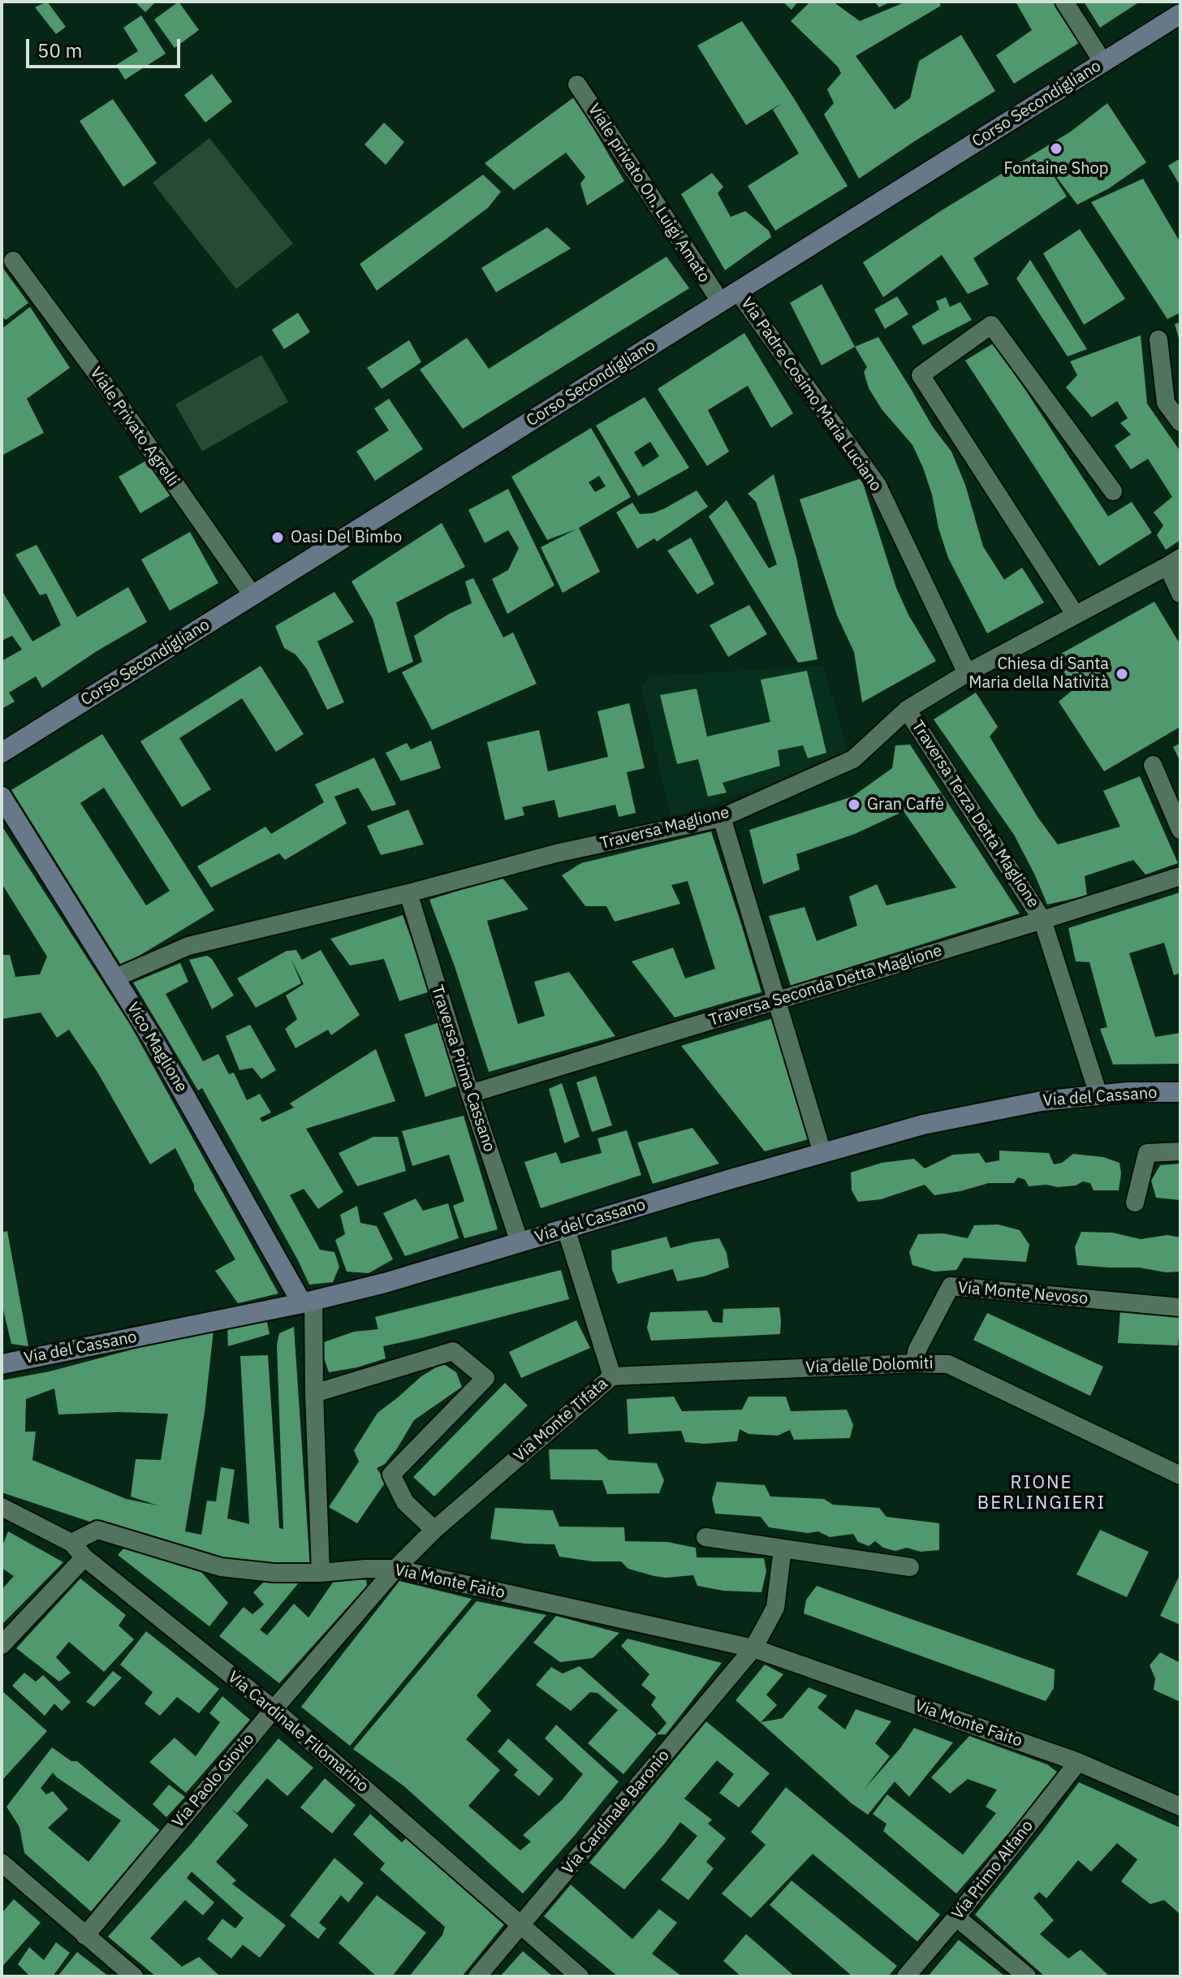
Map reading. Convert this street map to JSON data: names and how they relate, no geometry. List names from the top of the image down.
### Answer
{
  "streets": {
    "main road": ["Corso Secondigliano", "Vico Maglione", "Via del Cassano"],
    "street": [
      "Viale privato On. Luigi Amato",
      "Via Padre Cosimo Maria Luciano",
      "Viale Privato Agrelli",
      "Traversa Terza Detta Maglione",
      "Traversa Maglione",
      "Traversa Seconda Detta Maglione",
      "Traversa Prima Cassano",
      "Via Monte Nevoso",
      "Via delle Dolomiti",
      "Via Monte Tifata",
      "Via Monte Faito",
      "Via Cardinale Filomarino",
      "Via Paolo Giovio",
      "Via Cardinale Baronio",
      "Via Primo Alfano"
    ]
  },
  "crossings": [
    ["Corso Secondigliano", "Viale privato On. Luigi Amato"],
    ["Corso Secondigliano", "Via Padre Cosimo Maria Luciano"],
    ["Corso Secondigliano", "Viale Privato Agrelli"],
    ["Via Padre Cosimo Maria Luciano", "Traversa Maglione"],
    ["Traversa Terza Detta Maglione", "Traversa Maglione"],
    ["Traversa Terza Detta Maglione", "Traversa Seconda Detta Maglione"],
    ["Traversa Terza Detta Maglione", "Via del Cassano"],
    ["Traversa Maglione", "Vico Maglione"],
    ["Traversa Maglione", "Traversa Prima Cassano"],
    ["Traversa Seconda Detta Maglione", "Traversa Prima Cassano"],
    ["Vico Maglione", "Via del Cassano"],
    ["Traversa Prima Cassano", "Via del Cassano"],
    ["Via del Cassano", "Via Monte Tifata"],
    ["Via Monte Nevoso", "Via delle Dolomiti"],
    ["Via delle Dolomiti", "Via Monte Tifata"],
    ["Via Monte Tifata", "Via Monte Faito"],
    ["Via Monte Tifata", "Via Paolo Giovio"],
    ["Via Monte Faito", "Via Cardinale Filomarino"],
    ["Via Monte Faito", "Via Paolo Giovio"],
    ["Via Monte Faito", "Via Cardinale Baronio"],
    ["Via Monte Faito", "Via Primo Alfano"],
    ["Via Cardinale Filomarino", "Via Paolo Giovio"],
    ["Via Cardinale Filomarino", "Via Cardinale Baronio"]
  ],
  "districts": ["RIONE BERLINGIERI"],
  "places": [
    "Fontaine Shop",
    "Oasi Del Bimbo",
    "Chiesa di Santa Maria della Natività",
    "Gran Caffè"
  ],
  "scale_bar": "50 m"
}
